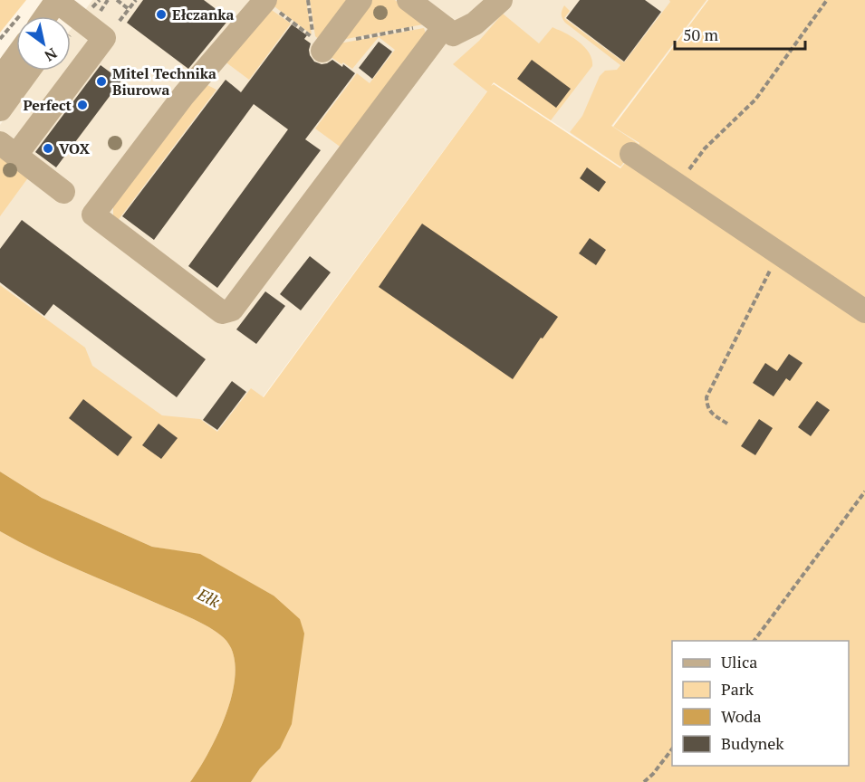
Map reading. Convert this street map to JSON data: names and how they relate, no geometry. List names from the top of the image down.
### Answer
{
  "water": ["Ełk"],
  "places": [
    "Ełczanka",
    "Mitel Technika Biurowa",
    "Perfect",
    "VOX"
  ],
  "legend": [
    "Ulica",
    "Park",
    "Woda",
    "Budynek"
  ],
  "scale_bar": "50 m",
  "north": "bottom right"
}
